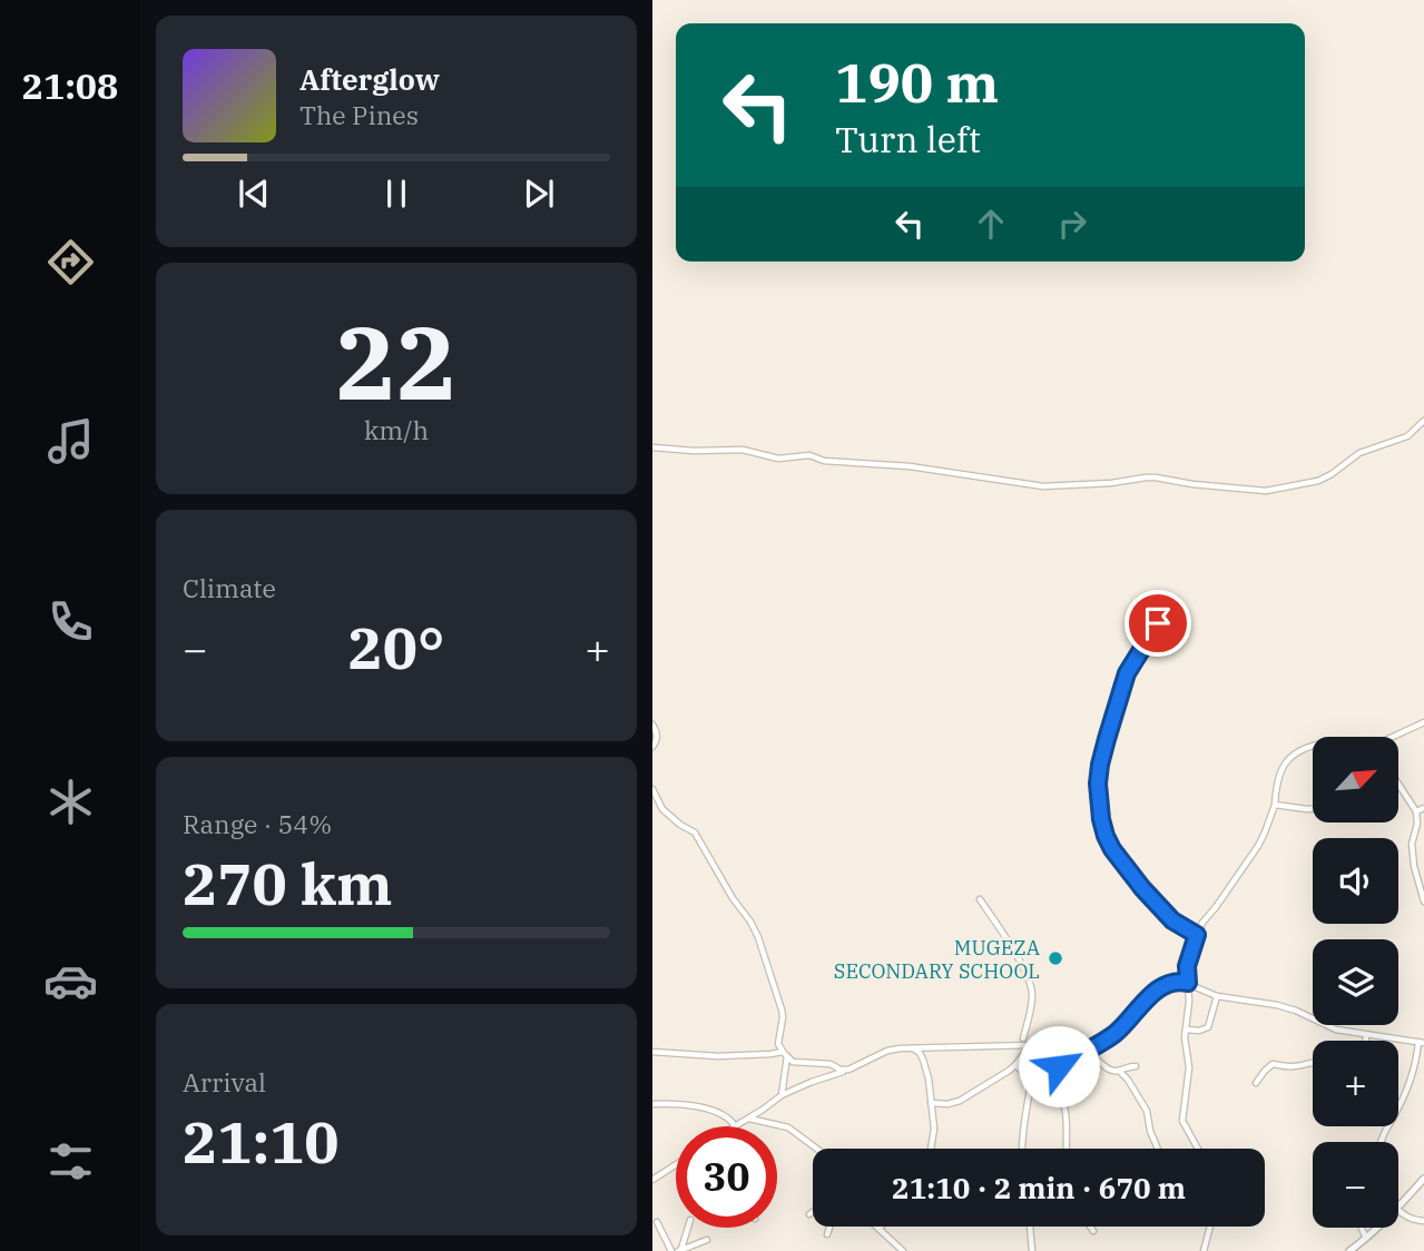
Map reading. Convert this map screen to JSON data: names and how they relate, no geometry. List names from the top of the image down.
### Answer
{
  "places": ["MUGEZA SECONDARY SCHOOL"],
  "north": "top right",
  "page": {
    "tabs": "21:08",
    "turn": ["190 m", "Turn left"],
    "song": ["Afterglow", "The Pines"],
    "tile": [
      ["22", "km/h"],
      "Climate",
      ["Range · 54%", "270 km"],
      ["Arrival", "21:10"]
    ],
    "heat": ["−", "20°", "+"],
    "map_buttons": ["+", "−"],
    "limit": "30",
    "trip": "21:10 · 2 min · 670 m"
  }
}
